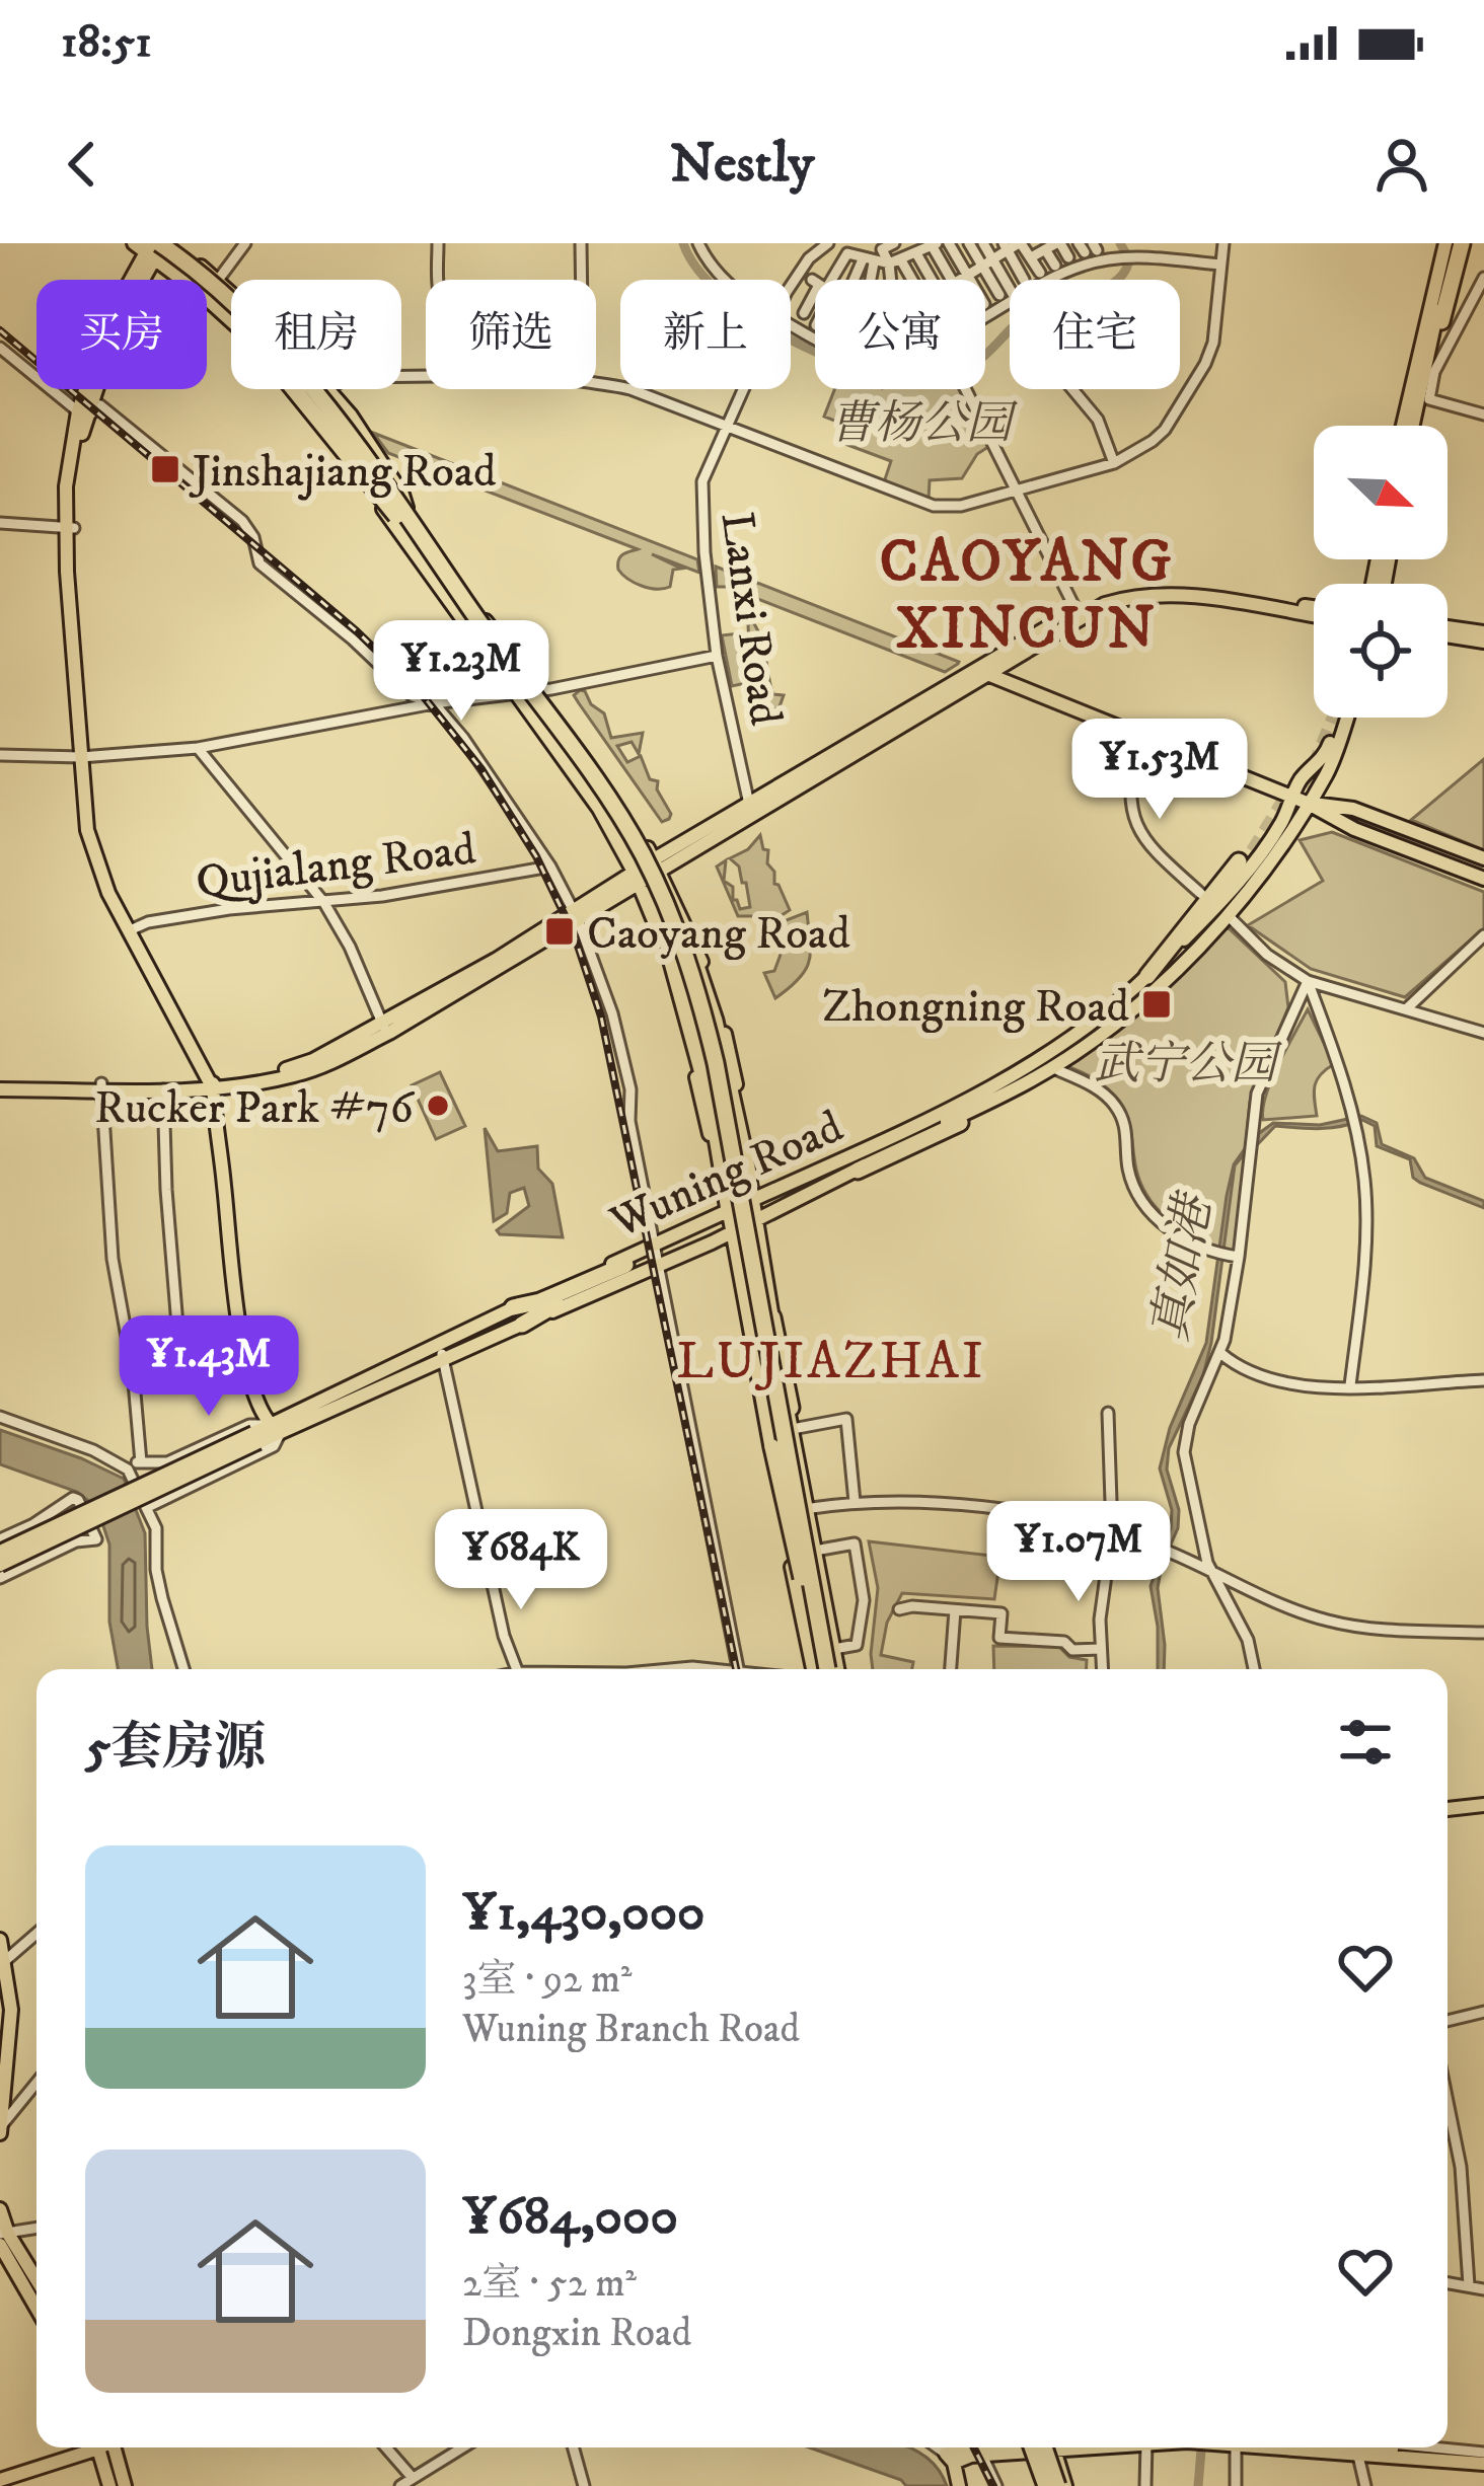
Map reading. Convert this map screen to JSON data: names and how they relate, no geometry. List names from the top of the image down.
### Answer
{
  "streets": {
    "main road": ["Wuning Road"],
    "street": ["Lanxi Road", "Qujialang Road"]
  },
  "districts": ["CAOYANG XINCUN", "LUJIAZHAI"],
  "water": ["真如港"],
  "parks": ["曹杨公园", "武宁公园"],
  "places": {
    "transit": ["Jinshajiang Road", "Caoyang Road", "Zhongning Road"],
    "other": ["Rucker Park #76"]
  },
  "north": "bottom right",
  "page": {
    "status": "18:51",
    "header": "Nestly",
    "chip": [
      "买房",
      "租房",
      "筛选",
      "新上",
      "公寓",
      "住宅"
    ],
    "price": [
      "¥1.23M",
      "¥1.53M",
      "¥1.43M",
      "¥1.07M",
      "¥684K"
    ],
    "heading": "5套房源",
    "list": [
      {
        "name": "¥1,430,000",
        "note": "3室 · 92 m² · Wuning Branch Road"
      },
      {
        "name": "¥684,000",
        "note": "2室 · 52 m² · Dongxin Road"
      }
    ]
  }
}
